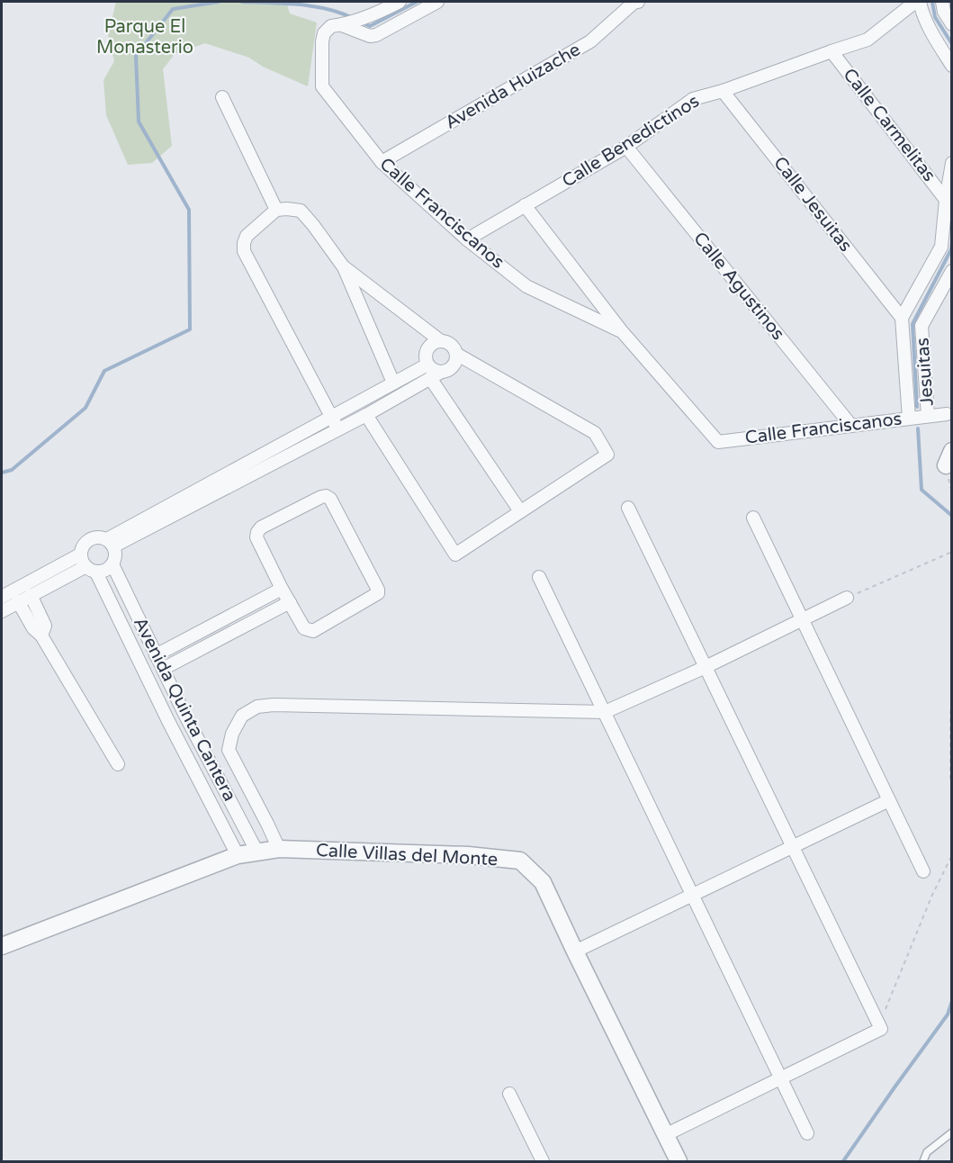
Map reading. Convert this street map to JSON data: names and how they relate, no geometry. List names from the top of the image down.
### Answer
{
  "streets": {
    "street": [
      "Avenida Huizache",
      "Calle Carmelitas",
      "Calle Benedictinos",
      "Calle Jesuitas",
      "Calle Franciscanos",
      "Calle Agustinos",
      "Jesuitas",
      "Avenida Quinta Cantera",
      "Calle Villas del Monte"
    ]
  },
  "crossings": [
    ["Avenida Huizache", "Calle Franciscanos"],
    ["Calle Carmelitas", "Calle Benedictinos"],
    ["Calle Carmelitas", "Jesuitas"],
    ["Calle Benedictinos", "Calle Jesuitas"],
    ["Calle Benedictinos", "Calle Franciscanos"],
    ["Calle Benedictinos", "Calle Agustinos"],
    ["Calle Jesuitas", "Jesuitas"],
    ["Calle Franciscanos", "Calle Agustinos"],
    ["Calle Franciscanos", "Jesuitas"],
    ["Avenida Quinta Cantera", "Calle Villas del Monte"]
  ],
  "parks": ["Parque El Monasterio"]
}
